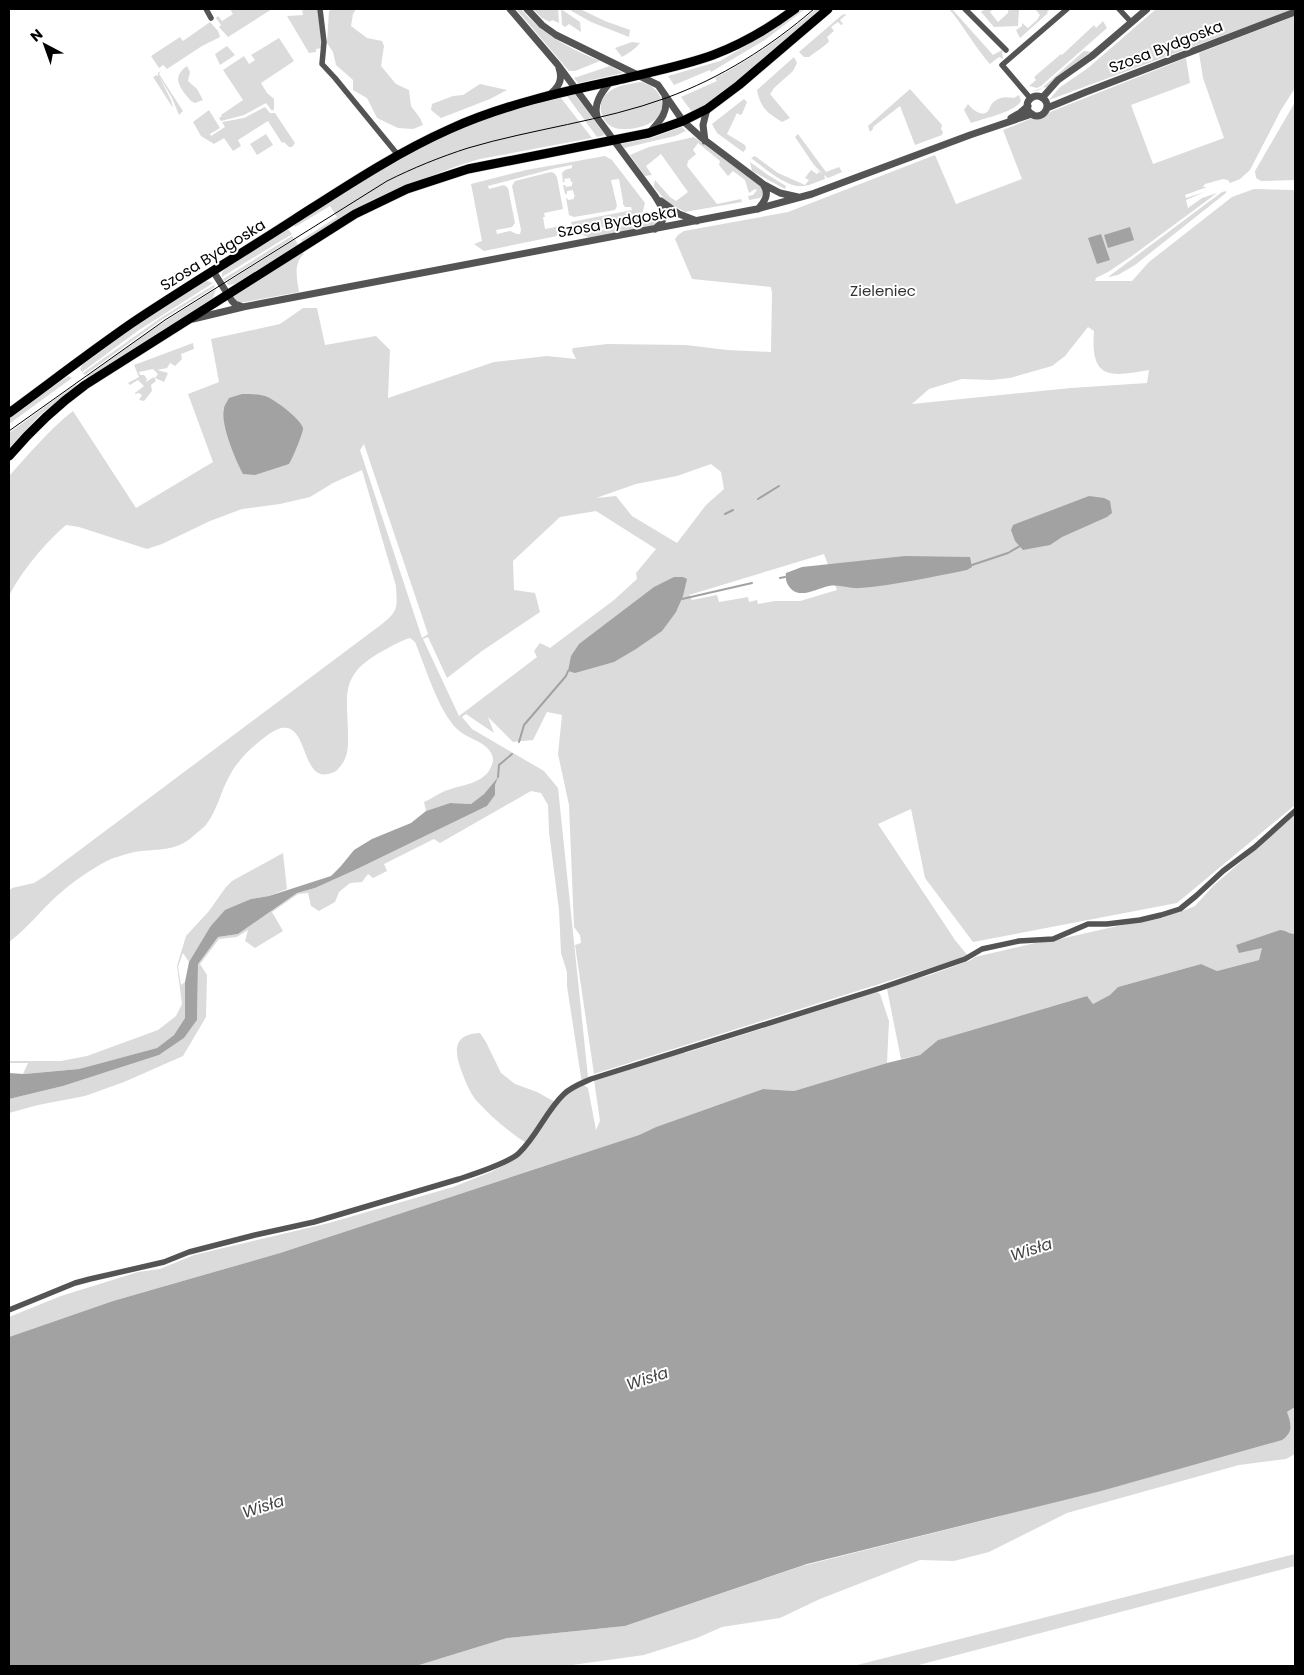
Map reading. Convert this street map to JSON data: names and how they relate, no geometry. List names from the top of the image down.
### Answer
{
  "streets": {
    "main road": ["Szosa Bydgoska"]
  },
  "water": ["Wisła"],
  "parks": ["Zieleniec"],
  "north": "top left"
}
